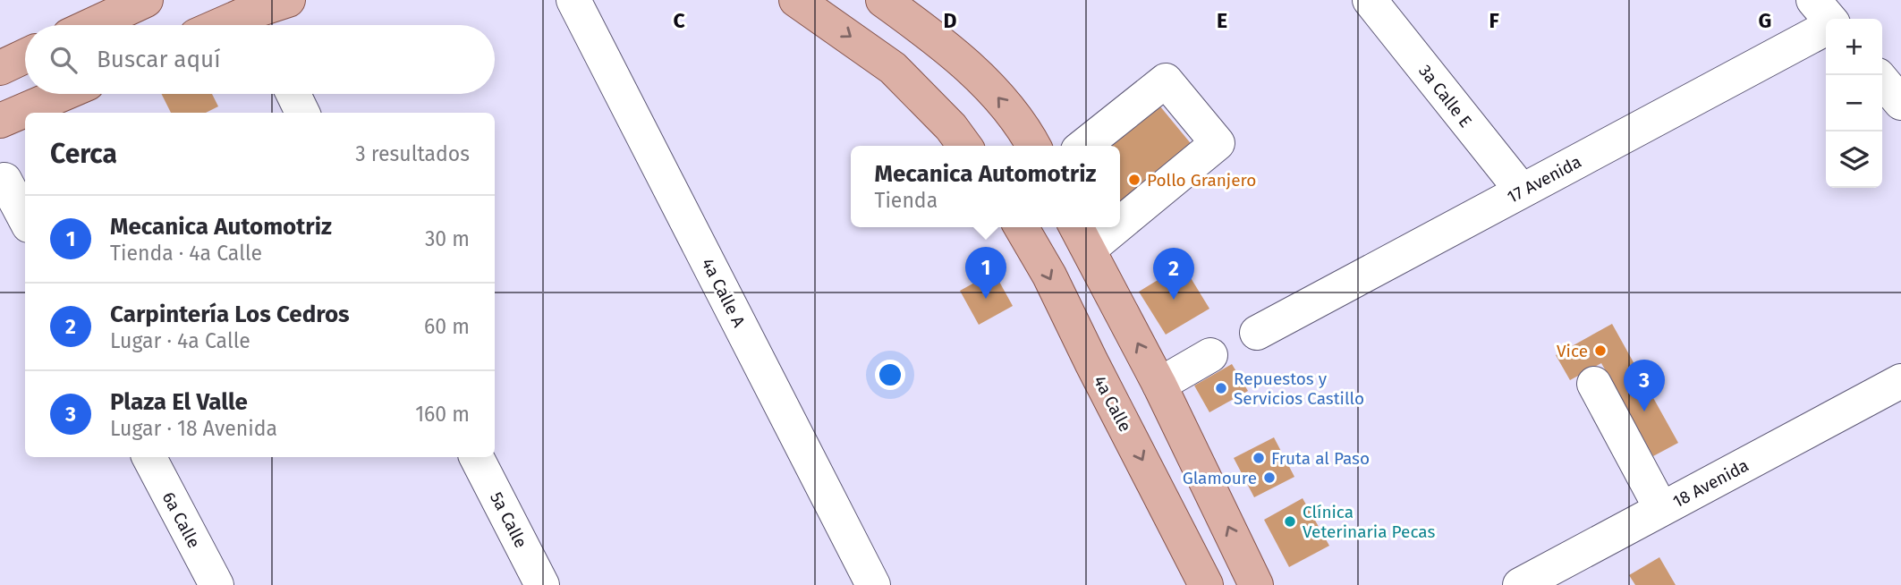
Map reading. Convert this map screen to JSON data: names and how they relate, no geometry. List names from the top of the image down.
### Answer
{
  "streets": {
    "main road": ["4a Calle"],
    "street": [
      "3a Calle E",
      "17 Avenida",
      "4a Calle A",
      "18 Avenida",
      "6a Calle",
      "5a Calle"
    ]
  },
  "crossings": [
    ["3a Calle E", "17 Avenida"]
  ],
  "places": [
    "Pollo Granjero",
    "Vice",
    "Repuestos y Servicios Castillo",
    "Fruta al Paso",
    "Glamoure",
    "Clínica Veterinaria Pecas"
  ],
  "page": {
    "map_buttons": ["+", "−"],
    "search": "Buscar aquí",
    "heading": ["Cerca", "3 resultados"],
    "popup": ["Mecanica Automotriz", "Tienda"],
    "list": [
      {
        "mark": "1",
        "name": "Mecanica Automotriz",
        "note": "Tienda · 4a Calle",
        "value": "30 m"
      },
      {
        "mark": "2",
        "name": "Carpintería Los Cedros",
        "note": "Lugar · 4a Calle",
        "value": "60 m"
      },
      {
        "mark": "3",
        "name": "Plaza El Valle",
        "note": "Lugar · 18 Avenida",
        "value": "160 m"
      }
    ],
    "pins": ["1", "2", "3"]
  },
  "grid": {
    "columns": [
      "C",
      "D",
      "E",
      "F",
      "G"
    ]
  }
}
